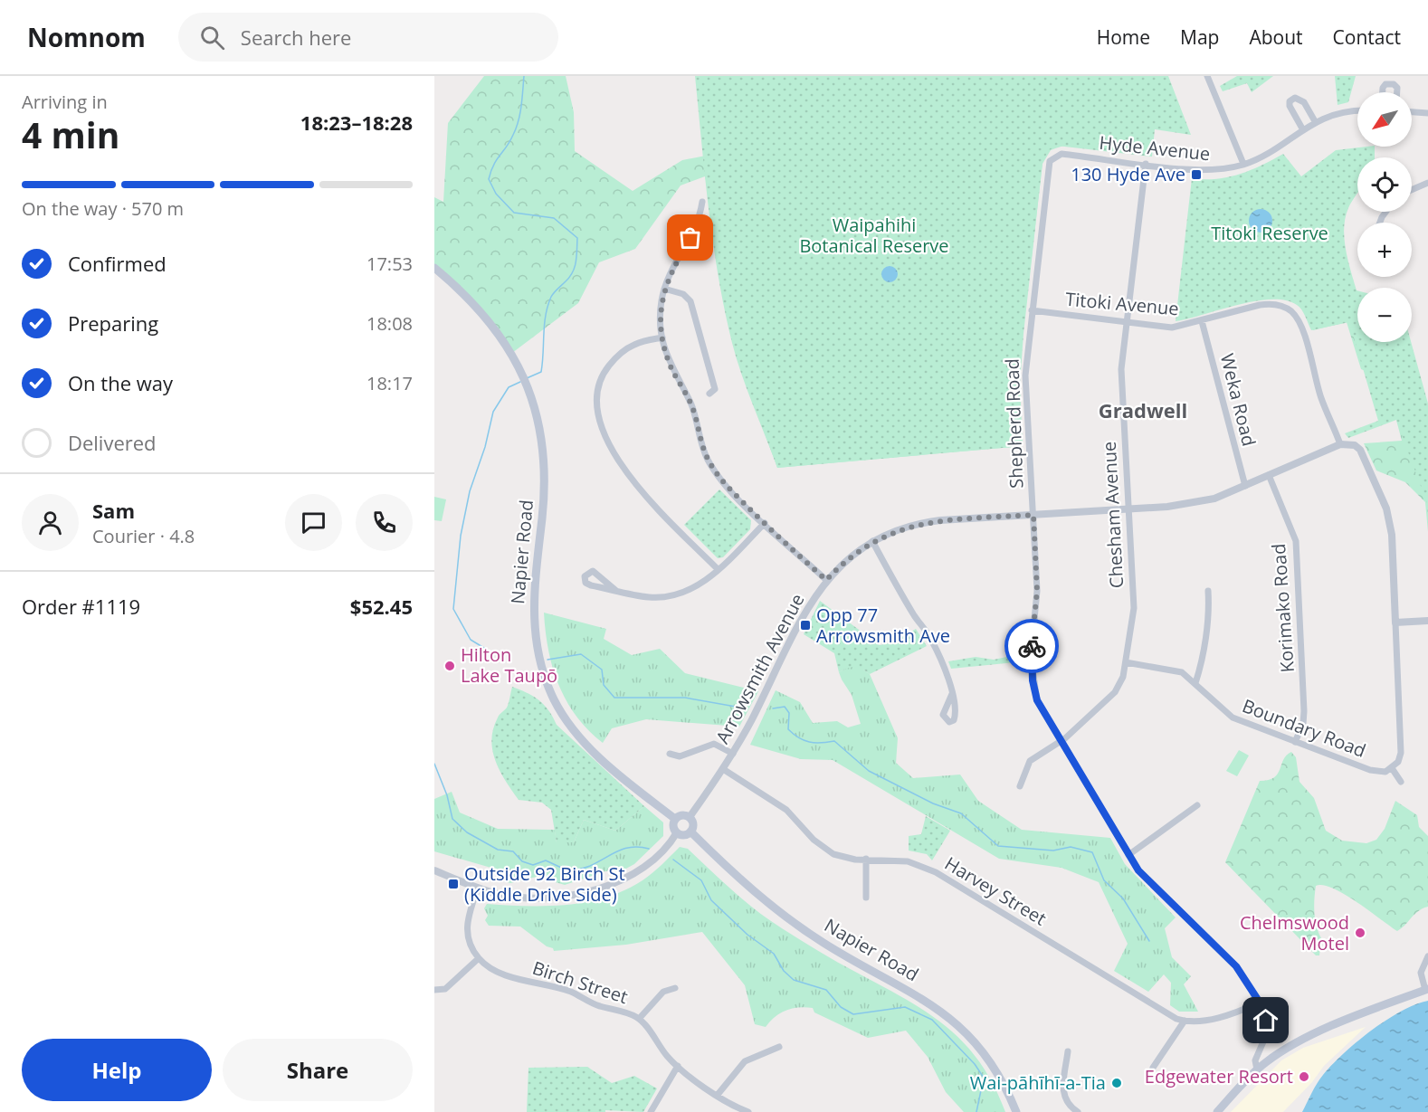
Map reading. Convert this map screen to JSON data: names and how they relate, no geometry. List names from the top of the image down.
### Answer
{
  "streets": {
    "main road": ["Napier Road"],
    "street": [
      "Hyde Avenue",
      "Titoki Avenue",
      "Weka Road",
      "Shepherd Road",
      "Chesham Avenue",
      "Korimako Road",
      "Arrowsmith Avenue",
      "Boundary Road",
      "Harvey Street",
      "Birch Street"
    ]
  },
  "crossings": [
    ["Hyde Avenue", "Shepherd Road"],
    ["Hyde Avenue", "Chesham Avenue"],
    ["Titoki Avenue", "Weka Road"],
    ["Titoki Avenue", "Shepherd Road"],
    ["Titoki Avenue", "Chesham Avenue"],
    ["Titoki Avenue", "Arrowsmith Avenue"],
    ["Weka Road", "Arrowsmith Avenue"],
    ["Shepherd Road", "Chesham Avenue"],
    ["Shepherd Road", "Arrowsmith Avenue"],
    ["Chesham Avenue", "Arrowsmith Avenue"],
    ["Chesham Avenue", "Boundary Road"],
    ["Napier Road", "Arrowsmith Avenue"],
    ["Korimako Road", "Arrowsmith Avenue"],
    ["Korimako Road", "Boundary Road"],
    ["Arrowsmith Avenue", "Harvey Street"]
  ],
  "districts": ["Gradwell"],
  "parks": ["Waipahihi Botanical Reserve", "Titoki Reserve"],
  "places": {
    "transit": ["130 Hyde Ave", "Opp 77 Arrowsmith Ave", "Outside 92 Birch St (Kiddle Drive Side)"],
    "other": [
      "Hilton Lake Taupō",
      "Chelmswood Motel",
      "Edgewater Resort",
      "Wai-pāhīhī-a-Tia"
    ]
  },
  "north": "bottom left",
  "page": {
    "header": "Nomnom",
    "search": "Search here",
    "nav": [
      "Home",
      "Map",
      "About",
      "Contact"
    ],
    "heading": ["4 min", "Arriving in", "18:23–18:28"],
    "panel": [
      "Sam",
      "Courier · 4.8",
      "Order #1119",
      "$52.45"
    ],
    "map_buttons": ["+", "−"],
    "bar": "On the way · 570 m",
    "list": [
      ["Confirmed", "17:53"],
      ["Preparing", "18:08"],
      ["On the way", "18:17"],
      "Delivered"
    ],
    "buttons": ["Help", "Share"]
  }
}
